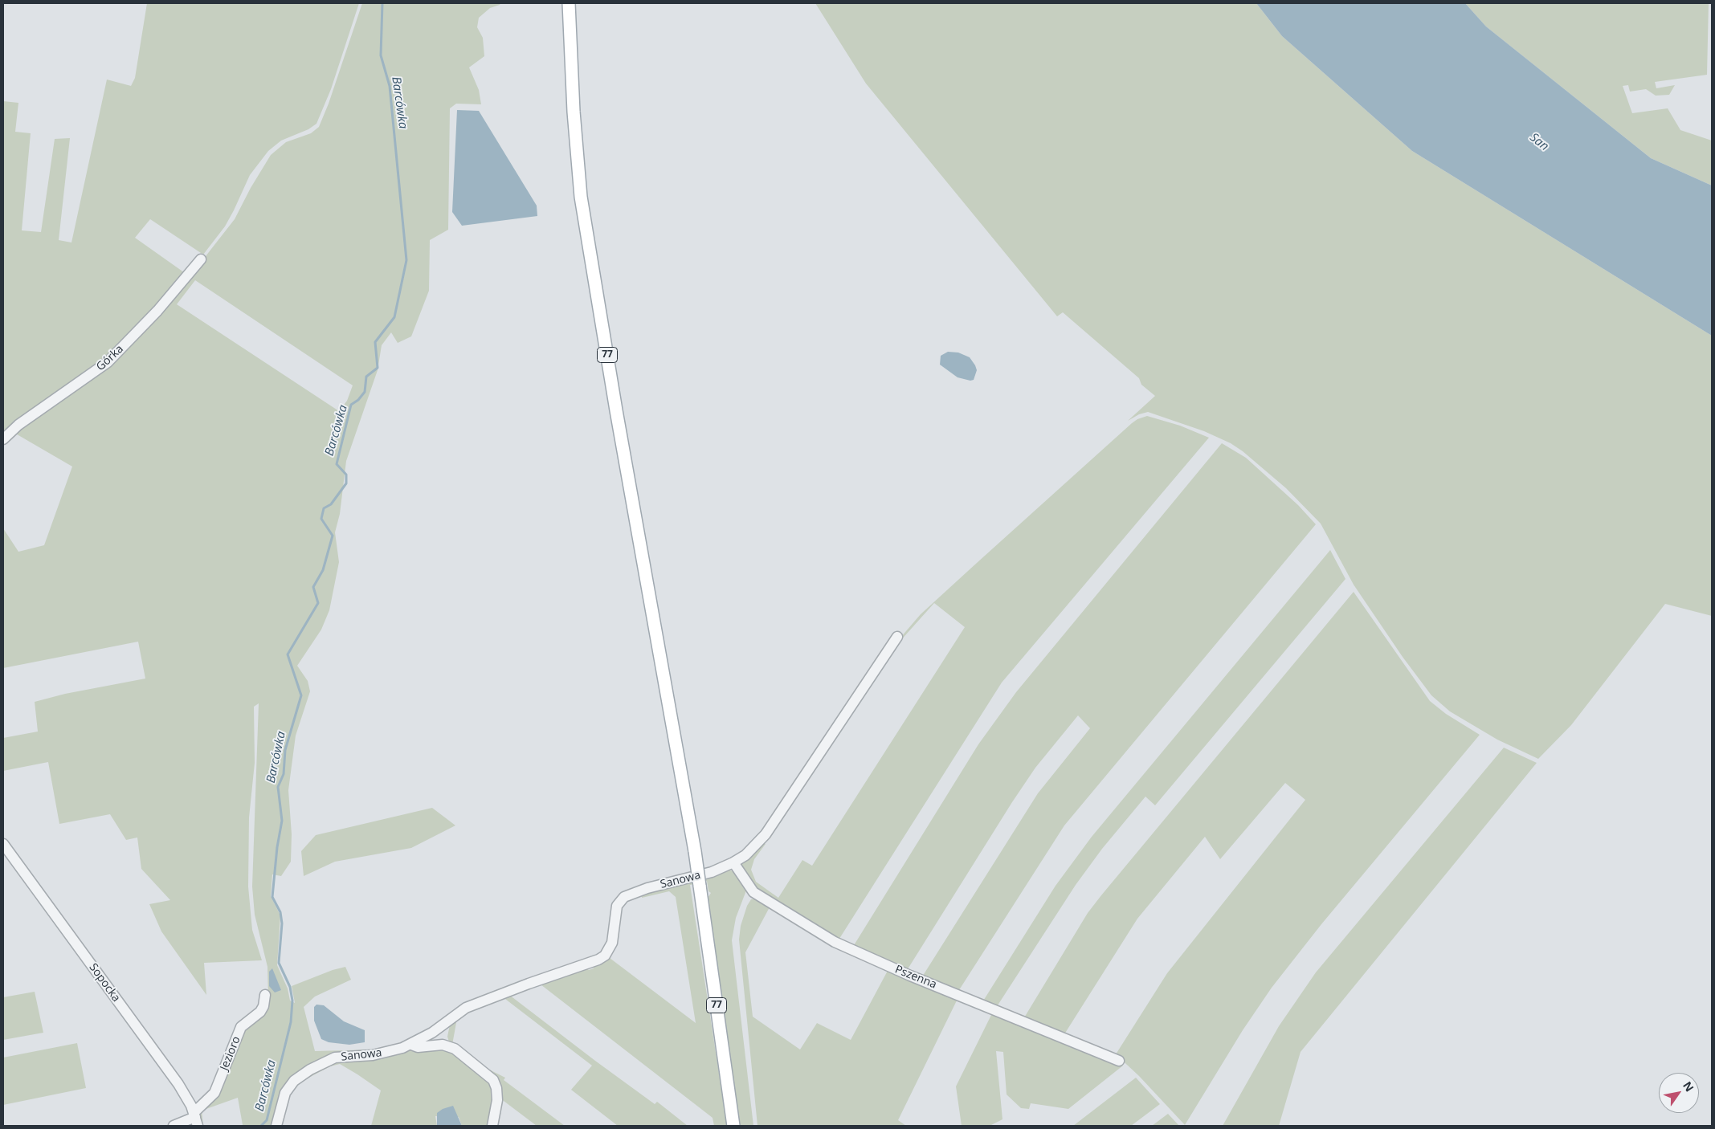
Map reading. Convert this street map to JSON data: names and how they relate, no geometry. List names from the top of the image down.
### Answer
{
  "streets": {
    "main road": ["77"],
    "street": [
      "Górka",
      "Sanowa",
      "Pszenna",
      "Sopocka",
      "Jezioro"
    ]
  },
  "crossings": [
    ["Sanowa", "Pszenna"],
    ["Sopocka", "Jezioro"]
  ],
  "water": ["Barcówka", "San"],
  "north": "top right"
}
